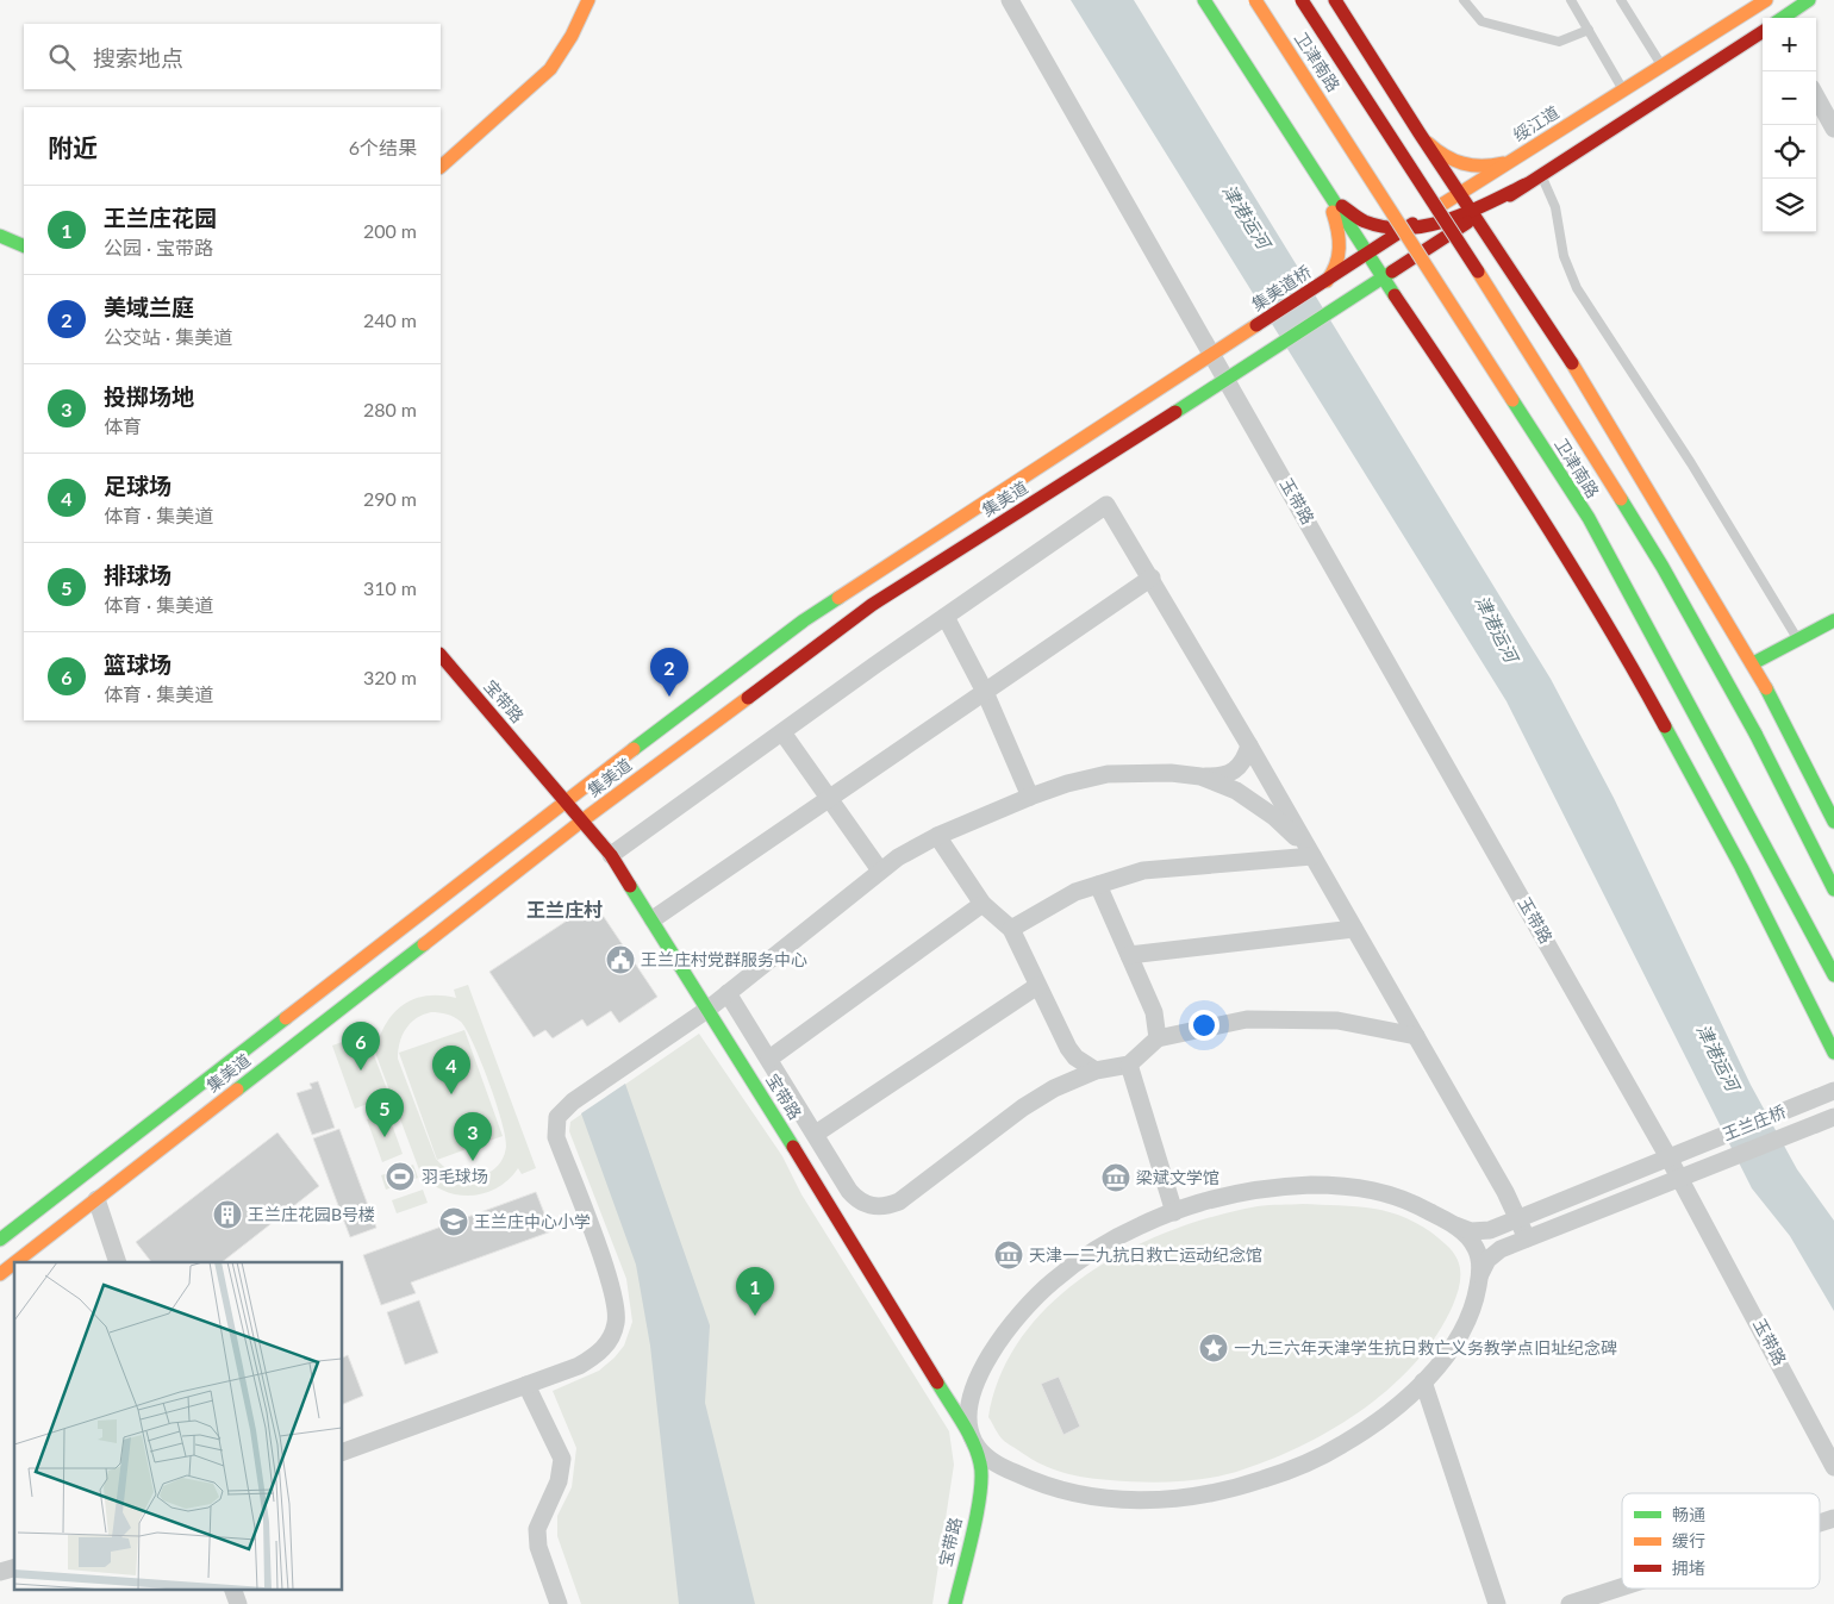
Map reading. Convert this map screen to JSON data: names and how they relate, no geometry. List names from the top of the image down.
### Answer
{
  "streets": {
    "main road": [
      "卫津南路",
      "绥江道",
      "集美道桥",
      "集美道",
      "宝带路"
    ],
    "street": ["玉带路", "王兰庄桥"]
  },
  "crossings": [
    ["绥江道", "集美道桥"],
    ["集美道桥", "集美道"],
    ["集美道", "玉带路"],
    ["集美道", "宝带路"],
    ["玉带路", "王兰庄桥"]
  ],
  "districts": ["王兰庄村"],
  "water": ["津港运河"],
  "places": {
    "public building": ["王兰庄村党群服务中心"],
    "sports": ["羽毛球场"],
    "museum": ["梁斌文学馆", "天津一二九抗日救亡运动纪念馆"],
    "building": ["王兰庄花园B号楼"],
    "school or university": ["王兰庄中心小学"],
    "place": ["一九三六年天津学生抗日救亡义务教学点旧址纪念碑"]
  },
  "legend": ["畅通", "缓行", "拥堵"],
  "page": {
    "map_buttons": ["+", "−"],
    "search": "搜索地点",
    "heading": ["附近", "6个结果"],
    "list": [
      {
        "mark": "1",
        "name": "王兰庄花园",
        "note": "公园 · 宝带路",
        "value": "200 m"
      },
      {
        "mark": "2",
        "name": "美域兰庭",
        "note": "公交站 · 集美道",
        "value": "240 m"
      },
      {
        "mark": "3",
        "name": "投掷场地",
        "note": "体育",
        "value": "280 m"
      },
      {
        "mark": "4",
        "name": "足球场",
        "note": "体育 · 集美道",
        "value": "290 m"
      },
      {
        "mark": "5",
        "name": "排球场",
        "note": "体育 · 集美道",
        "value": "310 m"
      },
      {
        "mark": "6",
        "name": "篮球场",
        "note": "体育 · 集美道",
        "value": "320 m"
      }
    ],
    "pins": [
      "2",
      "6",
      "4",
      "5",
      "3",
      "1"
    ]
  }
}
